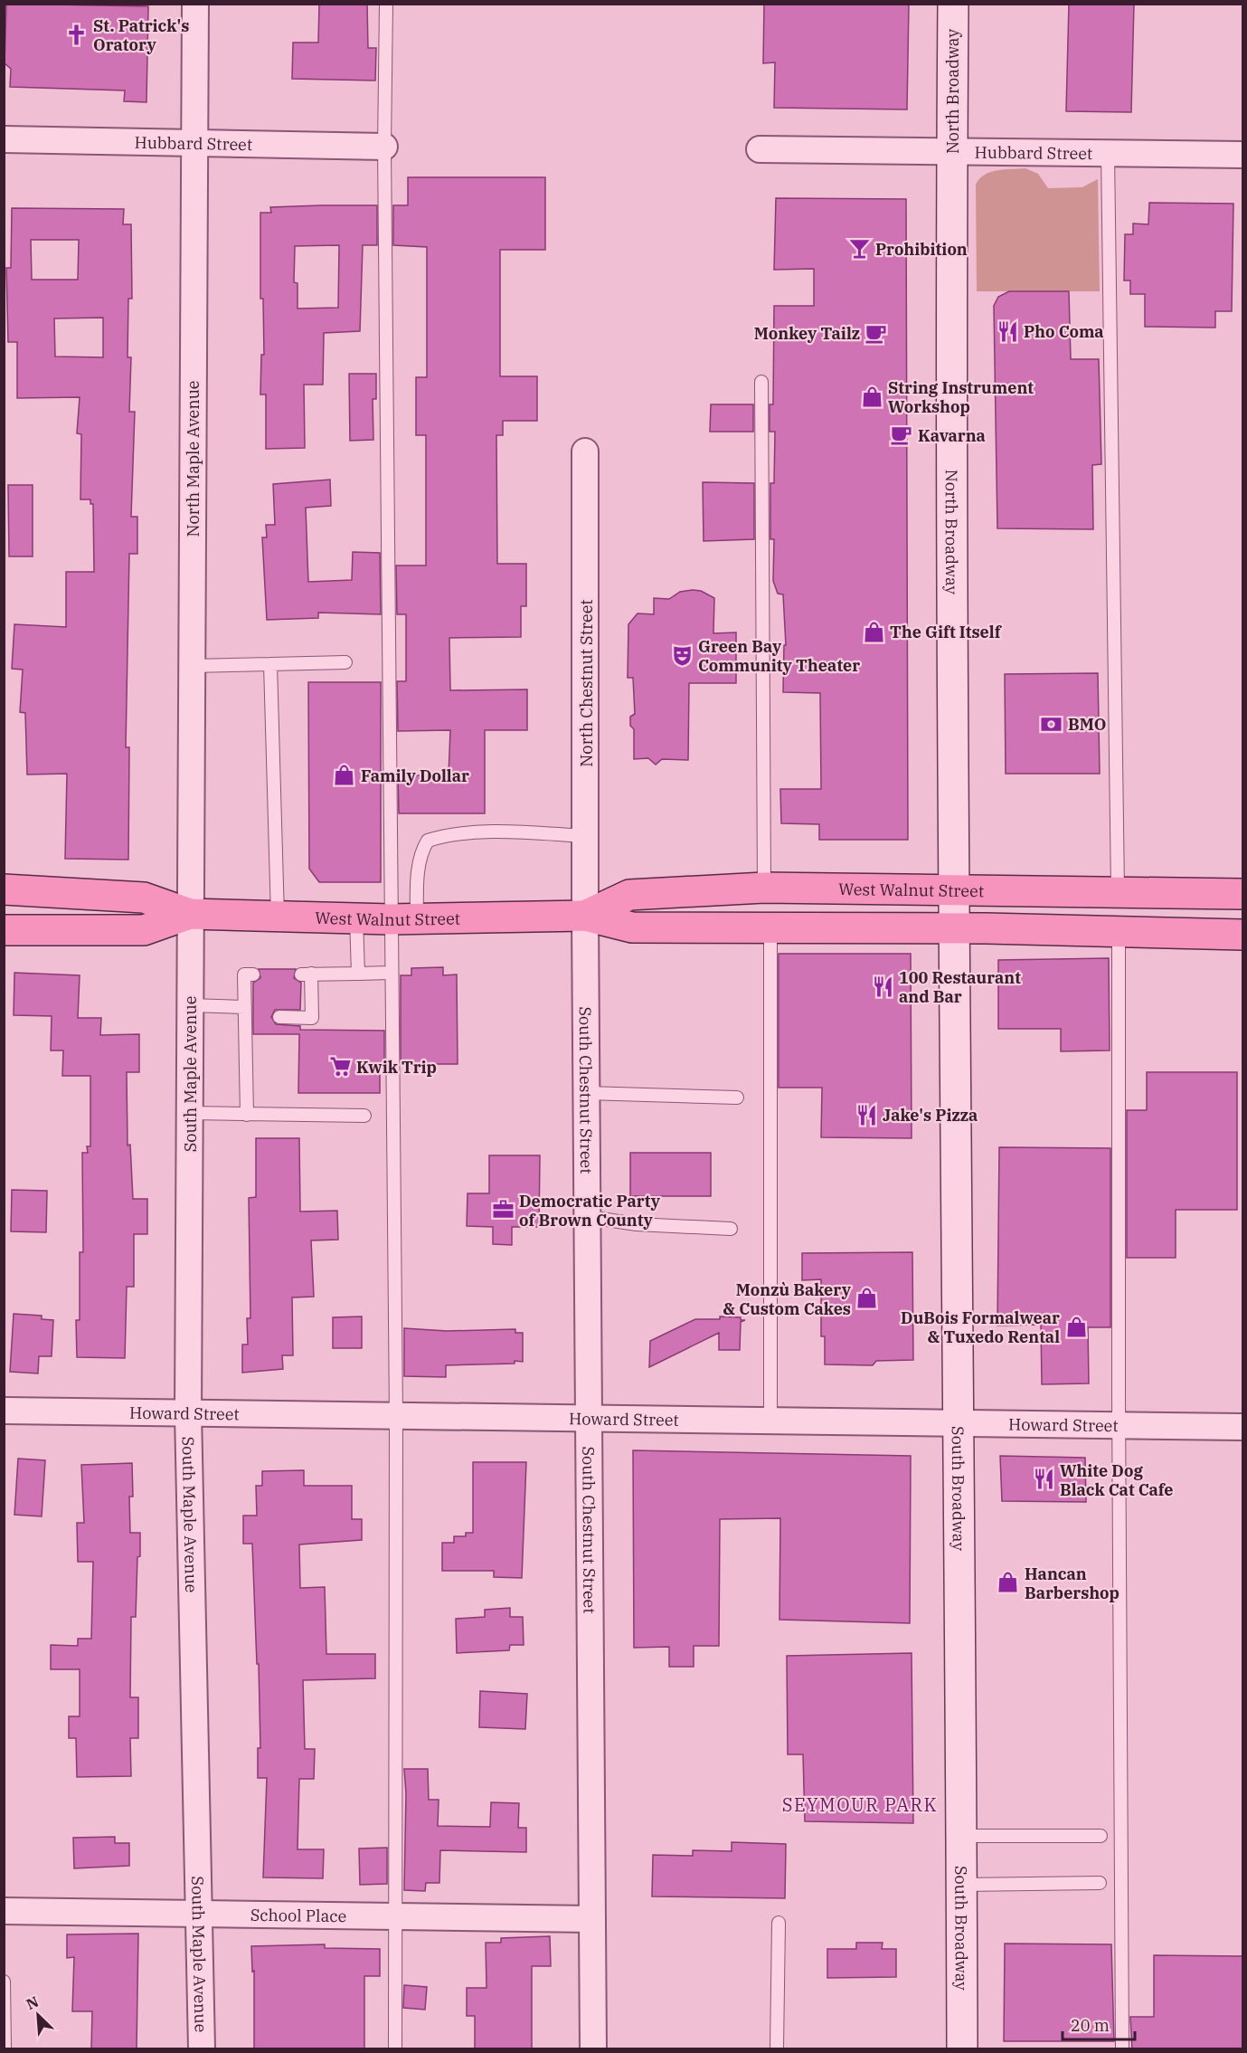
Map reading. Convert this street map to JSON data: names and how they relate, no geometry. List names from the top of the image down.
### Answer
{
  "streets": {
    "main road": ["West Walnut Street"],
    "street": [
      "North Broadway",
      "Hubbard Street",
      "North Maple Avenue",
      "North Chestnut Street",
      "South Maple Avenue",
      "South Chestnut Street",
      "Howard Street",
      "South Broadway",
      "School Place"
    ]
  },
  "crossings": [
    ["North Broadway", "Hubbard Street"],
    ["North Broadway", "West Walnut Street"],
    ["North Broadway", "South Broadway"],
    ["Hubbard Street", "North Maple Avenue"],
    ["North Maple Avenue", "West Walnut Street"],
    ["North Maple Avenue", "South Maple Avenue"],
    ["North Chestnut Street", "West Walnut Street"],
    ["North Chestnut Street", "South Chestnut Street"],
    ["West Walnut Street", "South Maple Avenue"],
    ["West Walnut Street", "South Chestnut Street"],
    ["West Walnut Street", "South Broadway"],
    ["South Maple Avenue", "Howard Street"],
    ["South Maple Avenue", "School Place"],
    ["South Chestnut Street", "Howard Street"],
    ["South Chestnut Street", "School Place"],
    ["Howard Street", "South Broadway"]
  ],
  "districts": ["SEYMOUR PARK"],
  "places": {
    "church": ["St. Patrick's Oratory"],
    "bar": ["Prohibition"],
    "restaurant": [
      "Pho Coma",
      "100 Restaurant and Bar",
      "Jake's Pizza",
      "White Dog Black Cat Cafe"
    ],
    "cafe": ["Monkey Tailz", "Kavarna"],
    "shop": [
      "String Instrument Workshop",
      "The Gift Itself",
      "Family Dollar",
      "Monzù Bakery & Custom Cakes",
      "DuBois Formalwear & Tuxedo Rental",
      "Hancan Barbershop"
    ],
    "theatre": ["Green Bay Community Theater"],
    "bank": ["BMO"],
    "supermarket": ["Kwik Trip"],
    "office": ["Democratic Party of Brown County"]
  },
  "scale_bar": "20 m",
  "north": "top left"
}
